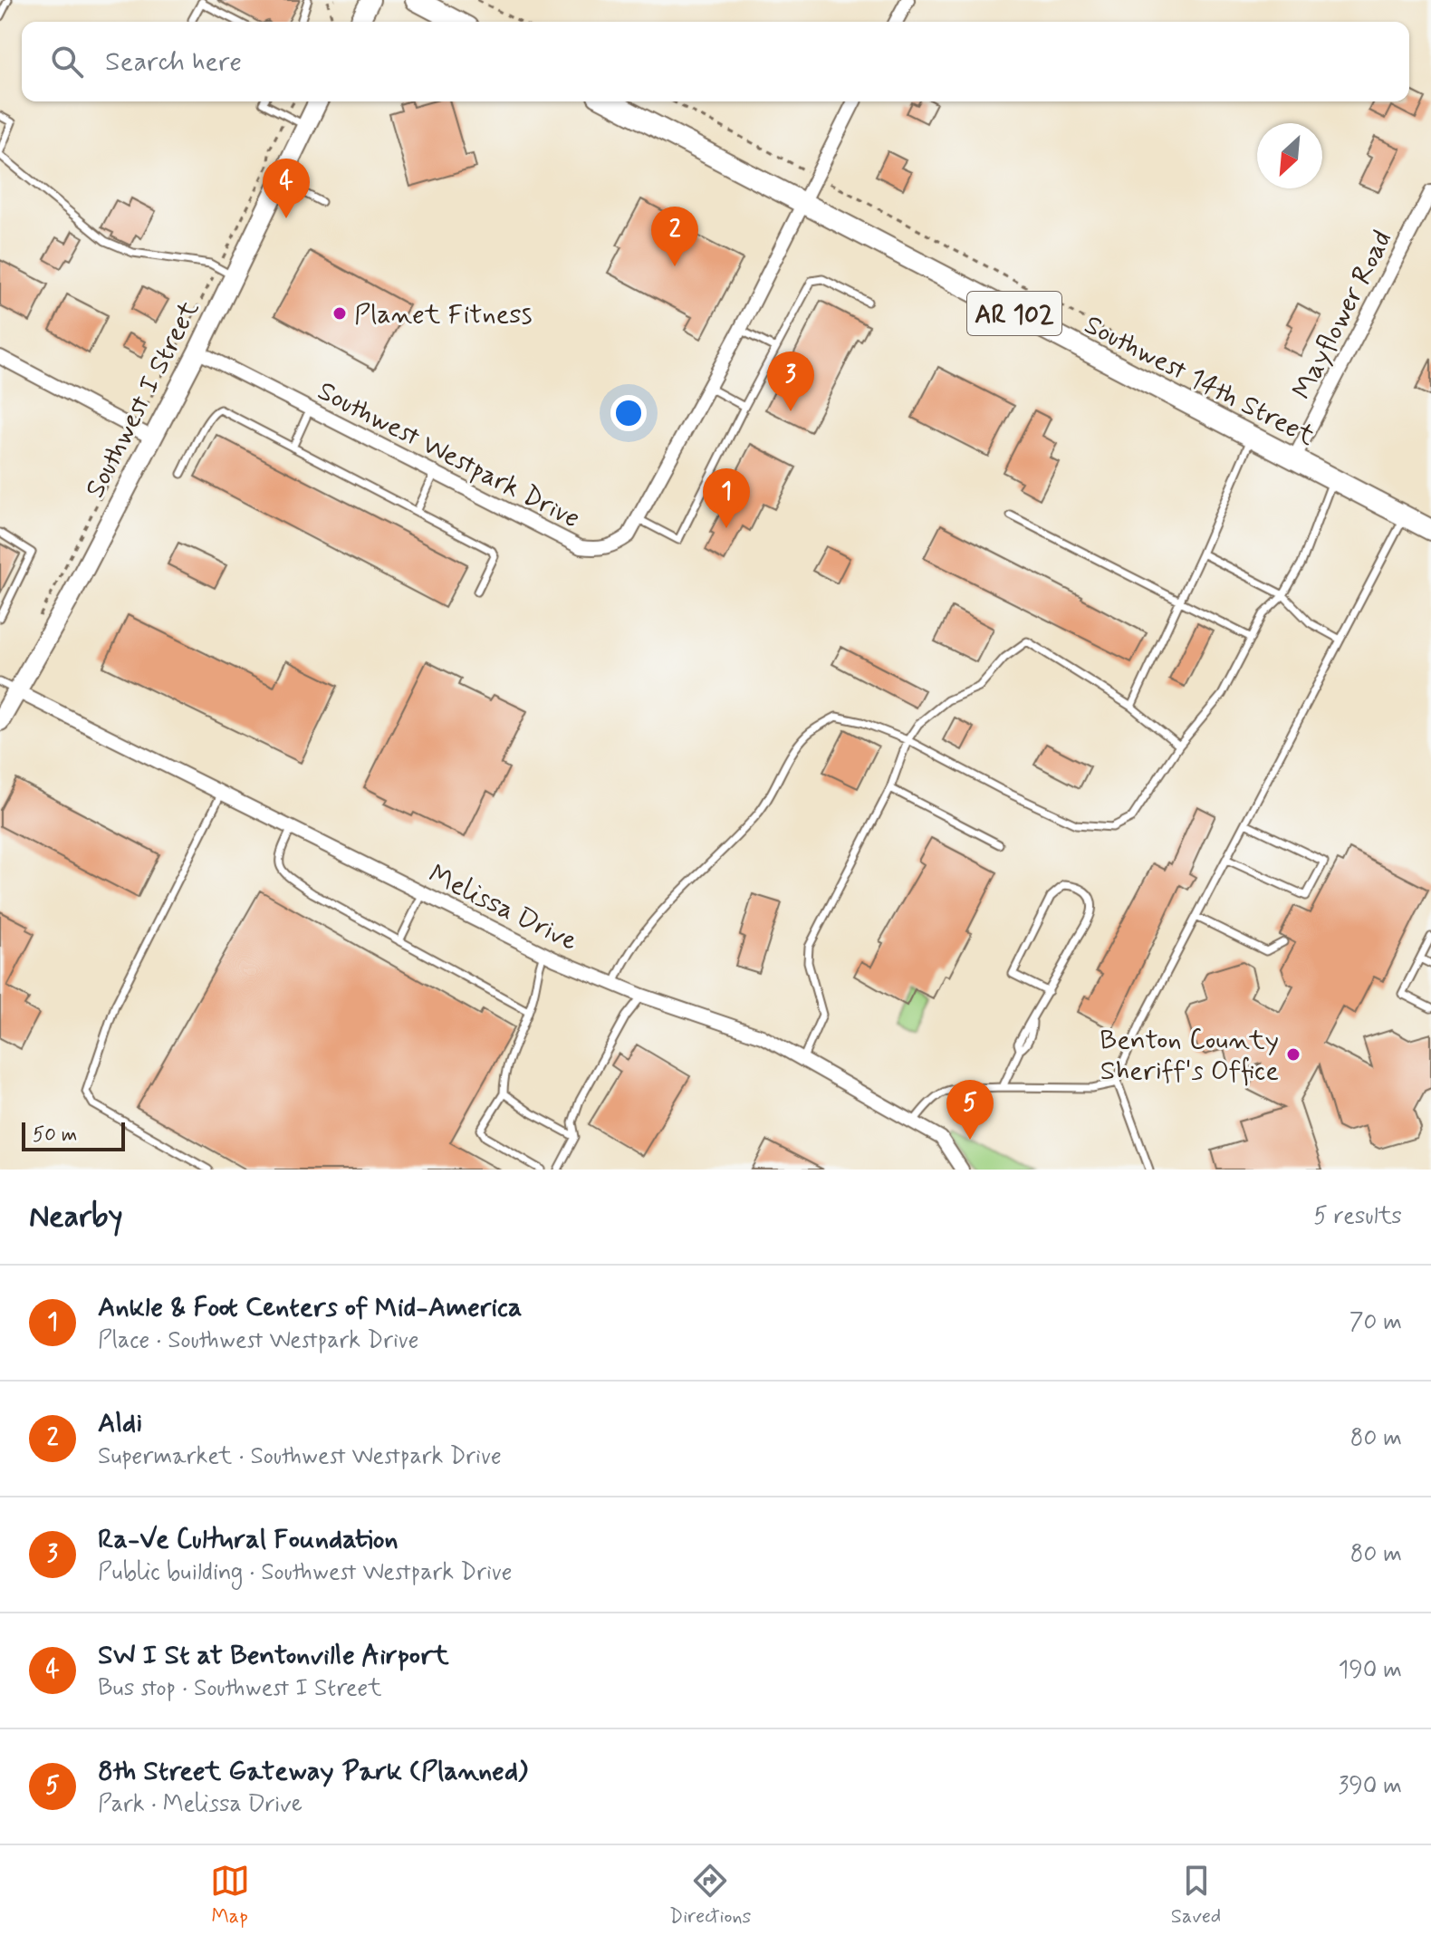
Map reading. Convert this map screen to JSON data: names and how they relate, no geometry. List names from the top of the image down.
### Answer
{
  "streets": {
    "main road": ["AR 102", "Southwest 14th Street", "Southwest I Street"],
    "street": ["Mayflower Road", "Southwest Westpark Drive", "Melissa Drive"]
  },
  "crossings": [
    ["Mayflower Road", "Southwest 14th Street"],
    ["Southwest 14th Street", "Southwest Westpark Drive"],
    ["Southwest I Street", "Southwest Westpark Drive"],
    ["Southwest I Street", "Melissa Drive"]
  ],
  "places": ["Planet Fitness", "Benton County Sheriff's Office"],
  "scale_bar": "50 m",
  "north": "bottom left",
  "page": {
    "search": "Search here",
    "pins": [
      "4",
      "2",
      "3",
      "1",
      "5"
    ],
    "scale": "50 m",
    "heading": ["Nearby", "5 results"],
    "list": [
      {
        "mark": "1",
        "name": "Ankle & Foot Centers of Mid-America",
        "note": "Place · Southwest Westpark Drive",
        "value": "70 m"
      },
      {
        "mark": "2",
        "name": "Aldi",
        "note": "Supermarket · Southwest Westpark Drive",
        "value": "80 m"
      },
      {
        "mark": "3",
        "name": "Ra-Ve Cultural Foundation",
        "note": "Public building · Southwest Westpark Drive",
        "value": "80 m"
      },
      {
        "mark": "4",
        "name": "SW I St at Bentonville Airport",
        "note": "Bus stop · Southwest I Street",
        "value": "190 m"
      },
      {
        "mark": "5",
        "name": "8th Street Gateway Park (Planned)",
        "note": "Park · Melissa Drive",
        "value": "390 m"
      }
    ],
    "nav": ["Map", "Directions", "Saved"]
  }
}
